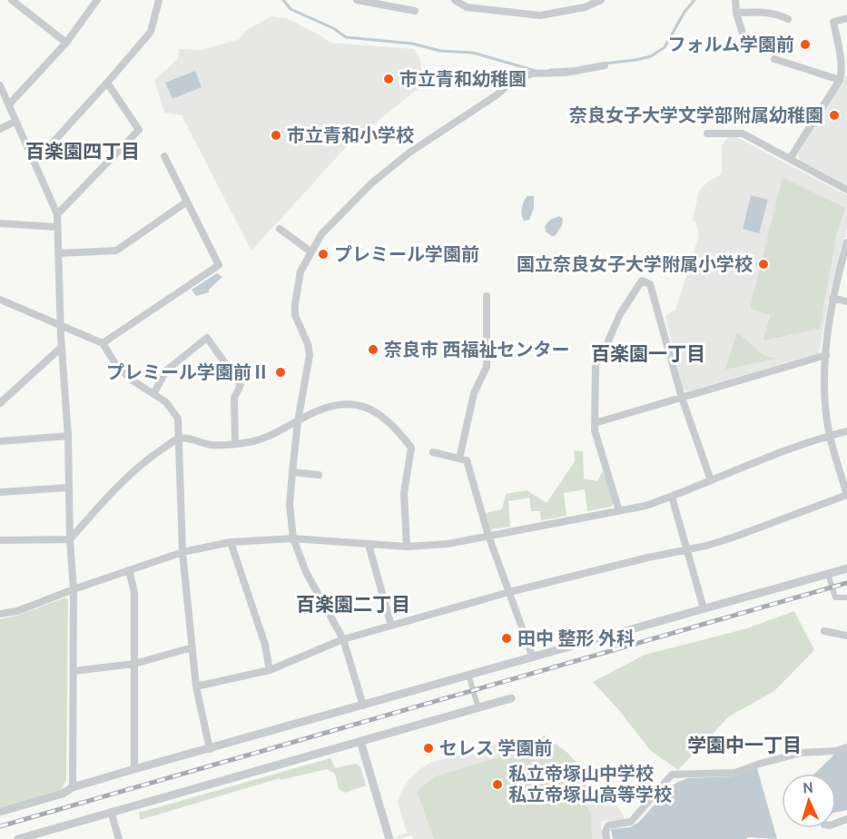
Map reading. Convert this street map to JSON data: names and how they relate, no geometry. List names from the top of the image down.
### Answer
{
  "districts": [
    "百楽園四丁目",
    "百楽園一丁目",
    "百楽園二丁目",
    "学園中一丁目"
  ],
  "places": [
    "フォルム学園前",
    "市立青和幼稚園",
    "奈良女子大学文学部附属幼稚園",
    "市立青和小学校",
    "プレミール学園前",
    "国立奈良女子大学附属小学校",
    "奈良市 西福祉センター",
    "プレミール学園前Ⅱ",
    "田中 整形 外科",
    "セレス 学園前",
    "私立帝塚山中学校 私立帝塚山高等学校"
  ],
  "north": "top"
}
